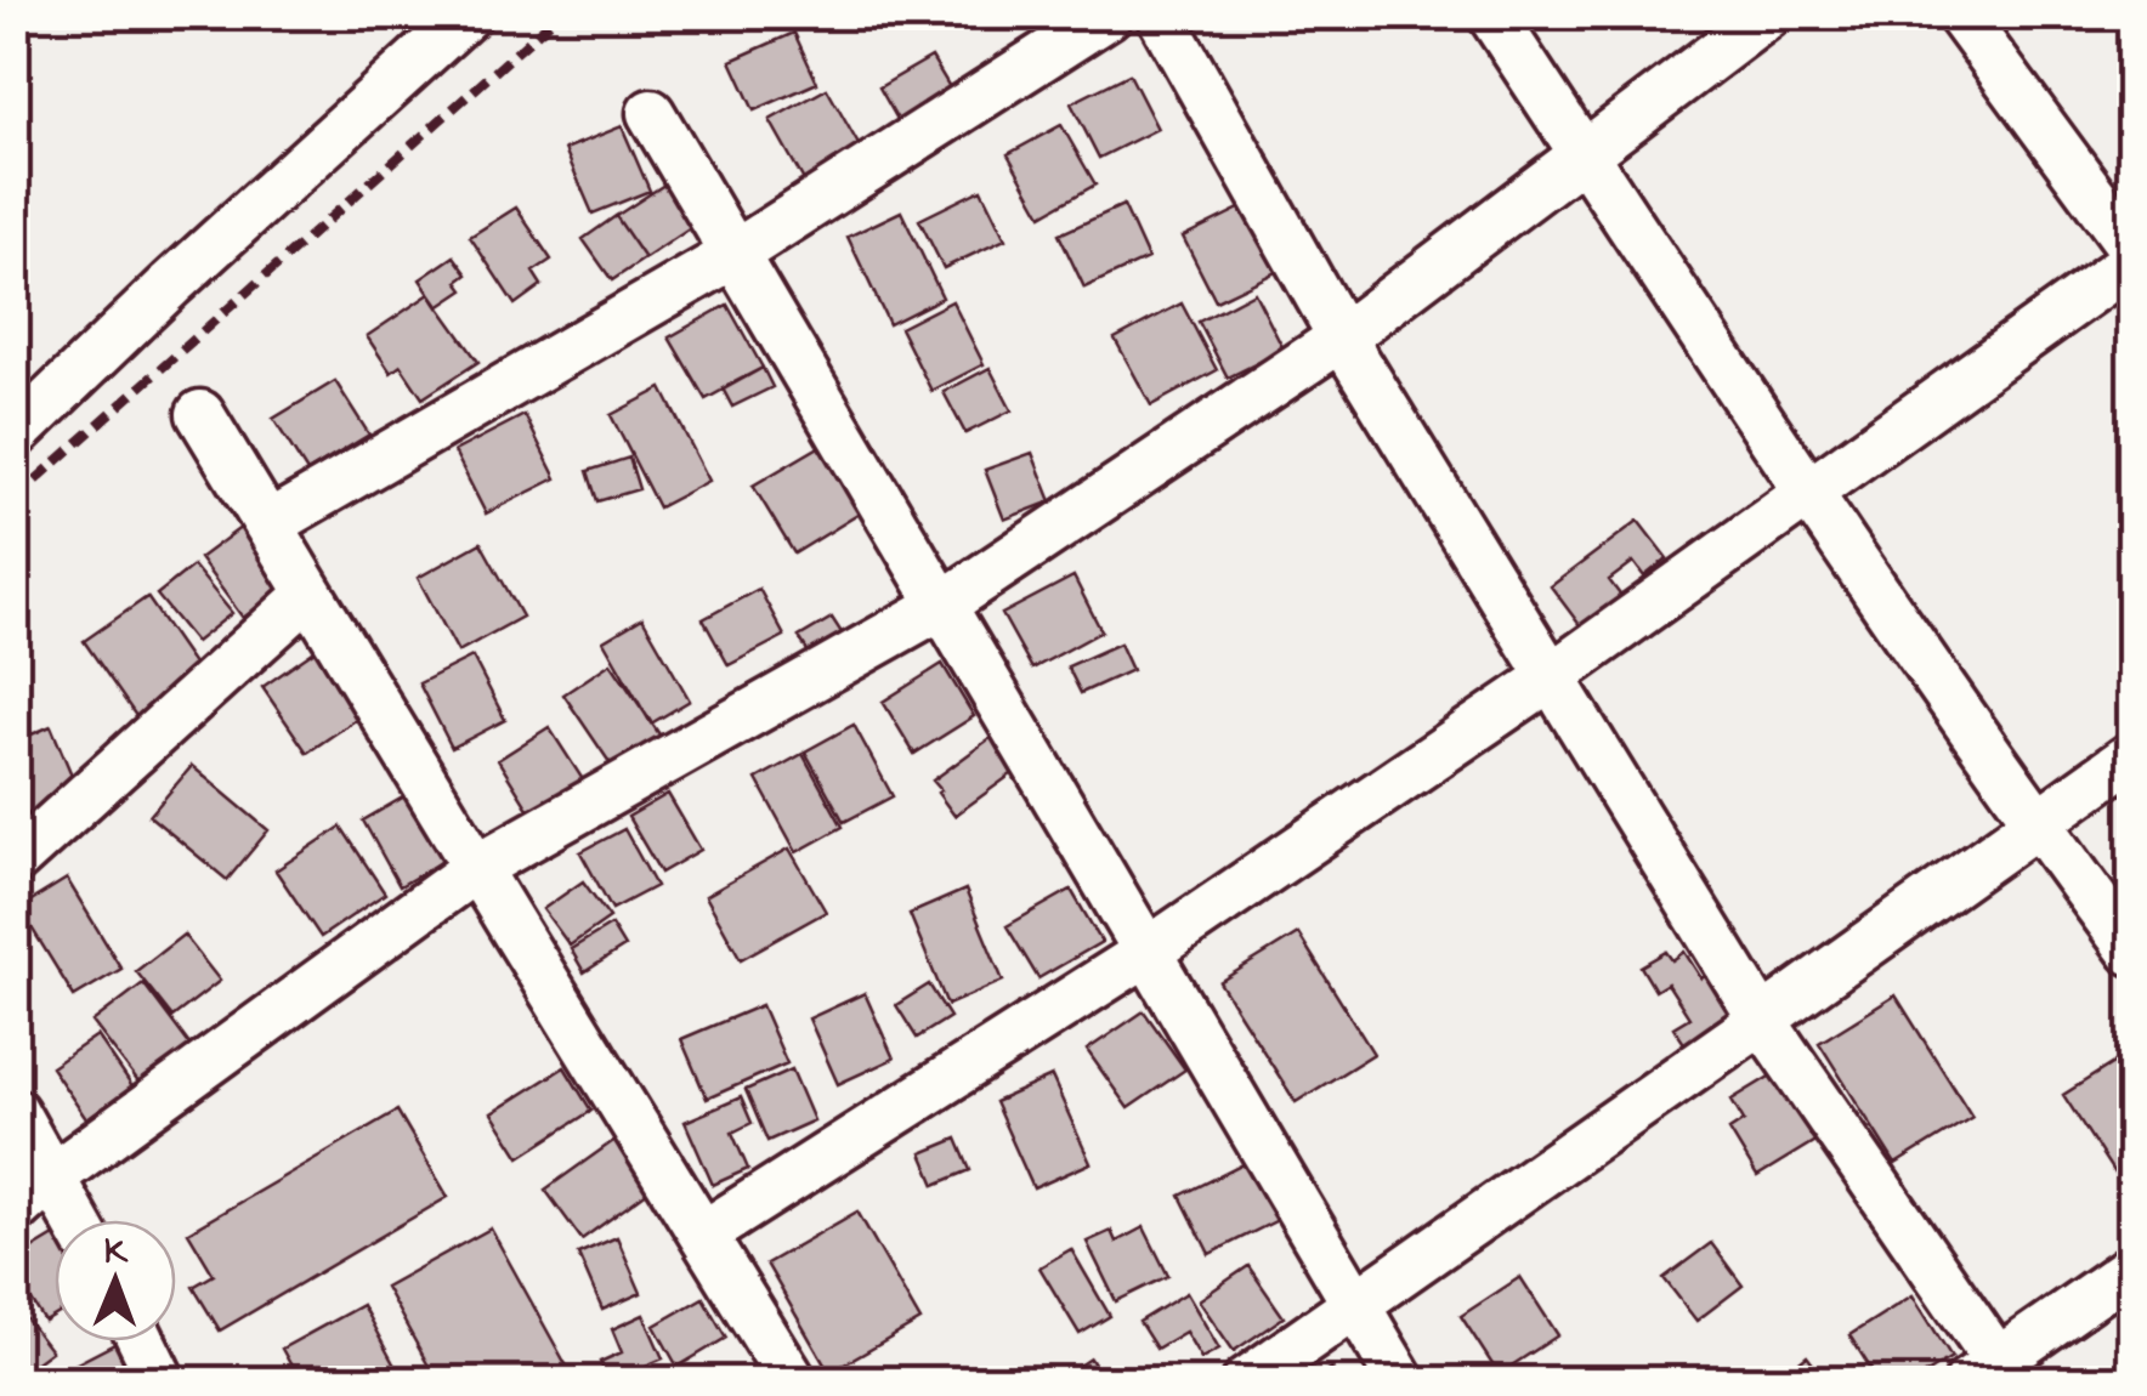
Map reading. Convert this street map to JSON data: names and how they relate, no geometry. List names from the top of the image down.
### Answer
{
  "north": "top"
}
